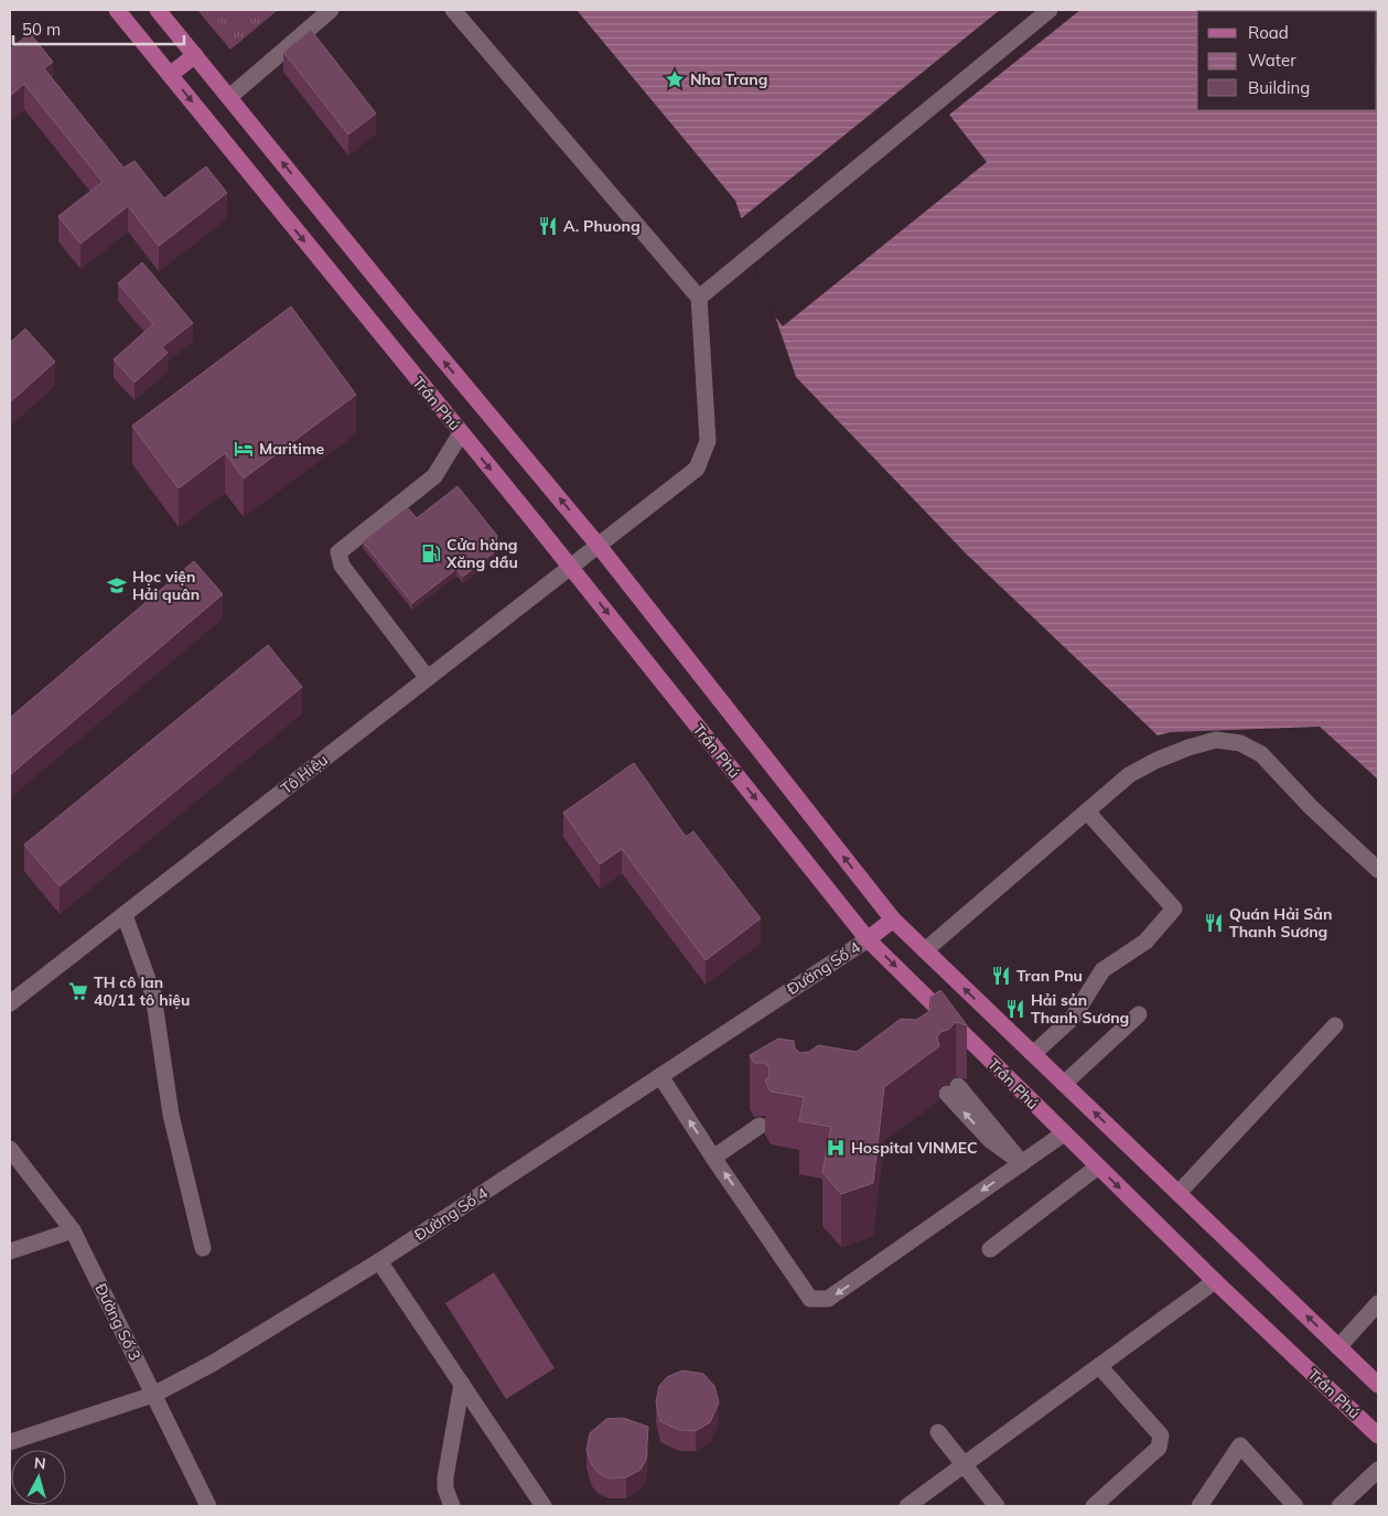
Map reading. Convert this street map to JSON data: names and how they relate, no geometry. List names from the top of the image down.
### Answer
{
  "streets": {
    "main road": ["Trần Phú"],
    "street": ["Tô Hiệu", "Đường Số 4", "Đường Số 3"]
  },
  "crossings": [
    ["Trần Phú", "Tô Hiệu"],
    ["Trần Phú", "Đường Số 4"],
    ["Đường Số 4", "Đường Số 3"]
  ],
  "places": {
    "place": ["Nha Trang"],
    "restaurant": [
      "A. Phuong",
      "Quán Hải Sản Thanh Sương",
      "Tran Pnu",
      "Hải sản Thanh Sương"
    ],
    "hotel": ["Maritime"],
    "fuel station": ["Cửa hàng Xăng dầu"],
    "school or university": ["Học viện Hải quân"],
    "supermarket": ["TH cô lan 40/11 tô hiệu"],
    "hospital": ["Hospital VINMEC"]
  },
  "legend": ["Road", "Water", "Building"],
  "scale_bar": "50 m",
  "north": "top"
}
